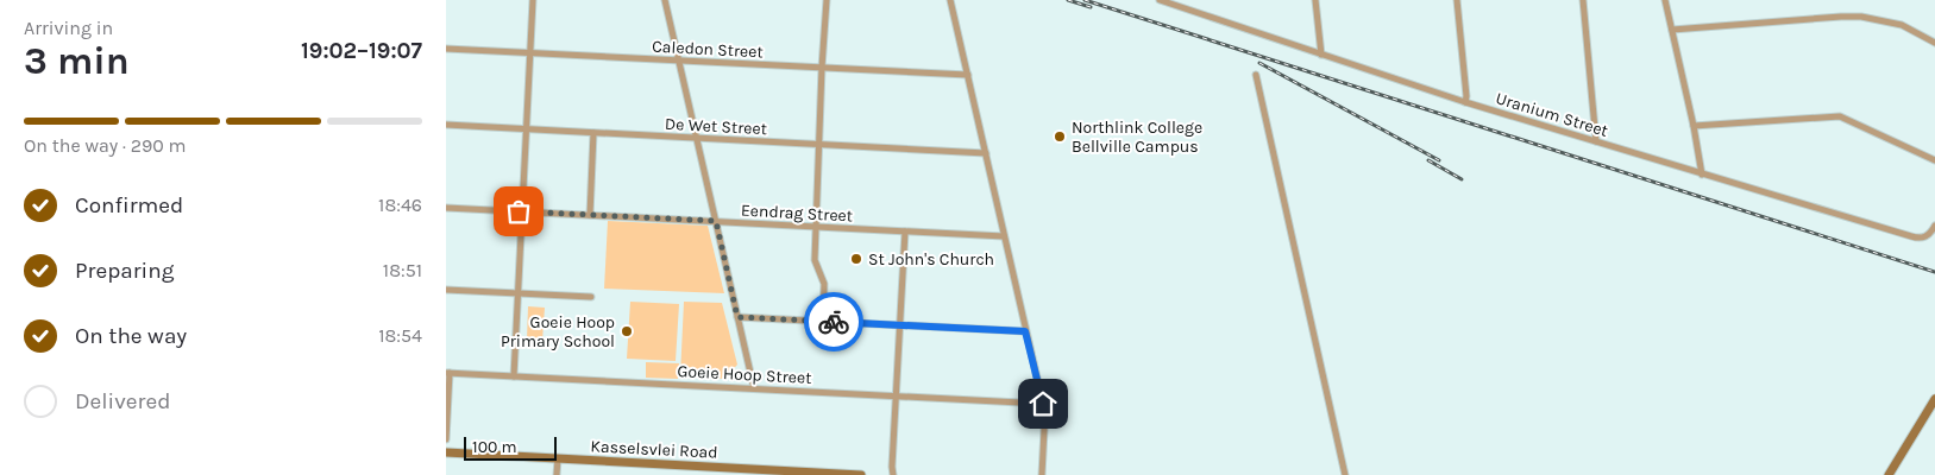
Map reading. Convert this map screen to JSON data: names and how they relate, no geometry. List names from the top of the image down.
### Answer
{
  "streets": {
    "street": [
      "Caledon Street",
      "Uranium Street",
      "De Wet Street",
      "Eendrag Street",
      "Goeie Hoop Street",
      "Kasselsvlei Road"
    ]
  },
  "places": ["Northlink College Bellville Campus", "St John's Church", "Goeie Hoop Primary School"],
  "scale_bar": "100 m",
  "page": {
    "heading": ["3 min", "Arriving in", "19:02–19:07"],
    "bar": "On the way · 290 m",
    "list": [
      ["Confirmed", "18:46"],
      ["Preparing", "18:51"],
      ["On the way", "18:54"],
      "Delivered"
    ],
    "scale": "100 m"
  }
}
